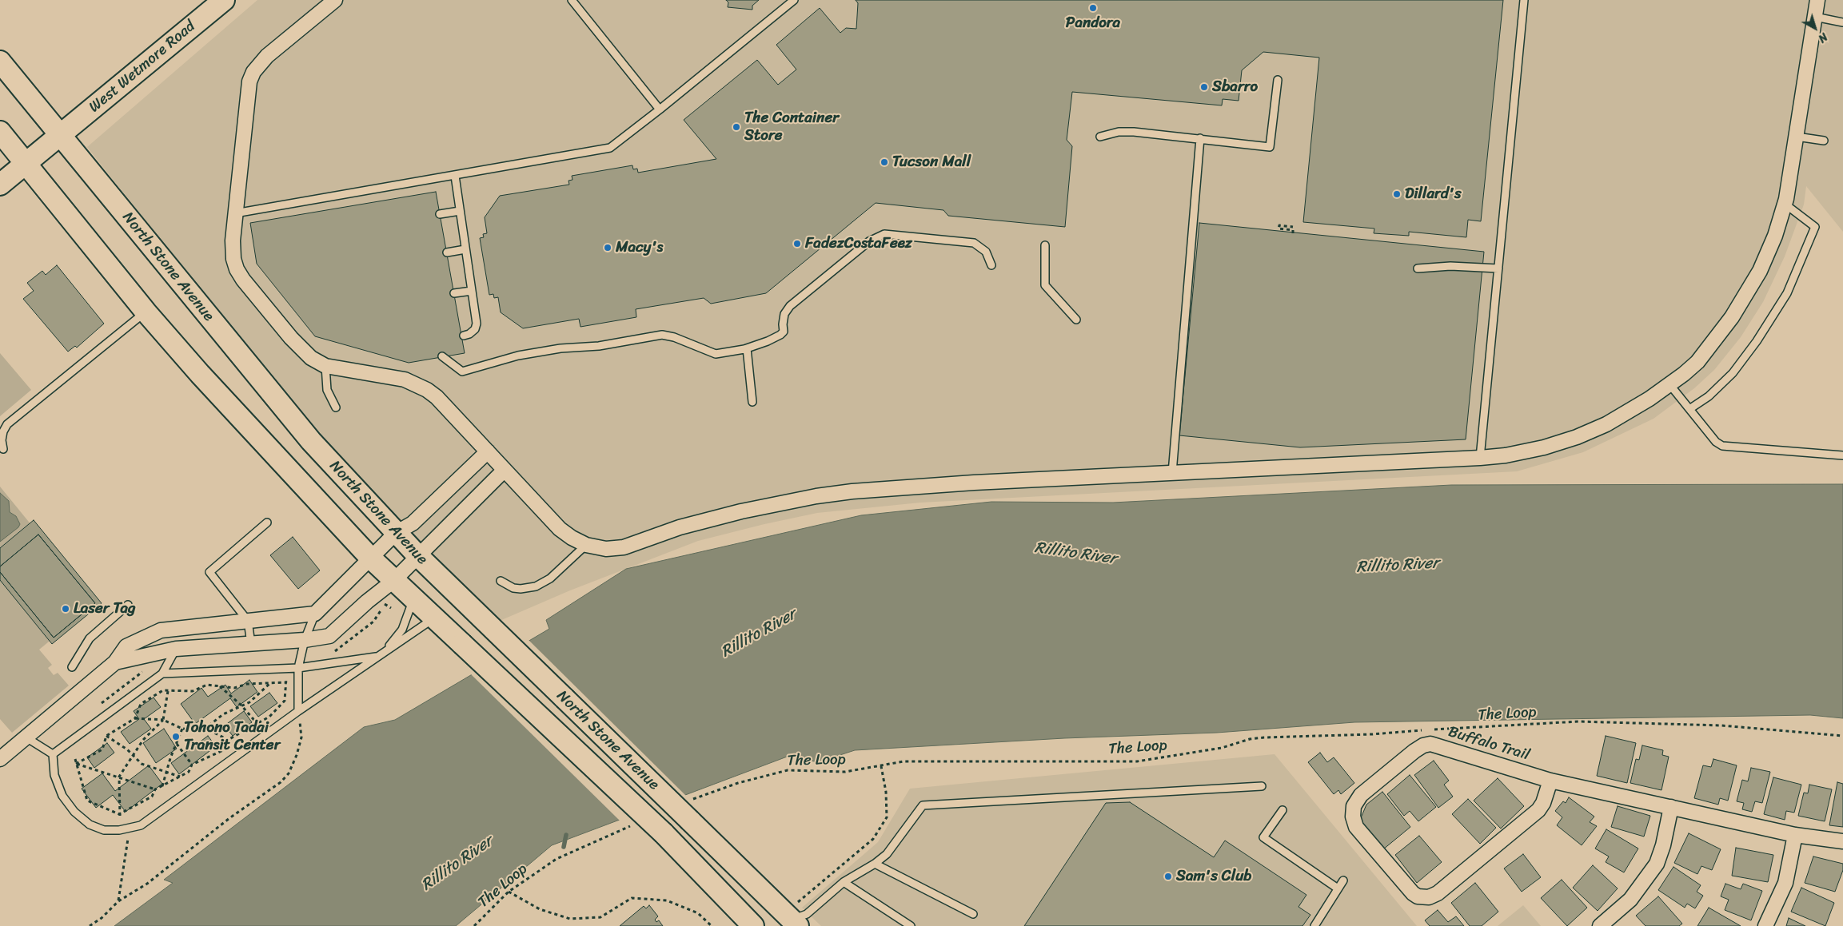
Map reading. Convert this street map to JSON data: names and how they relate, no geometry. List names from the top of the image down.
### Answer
{
  "streets": {
    "main road": ["West Wetmore Road", "North Stone Avenue"],
    "street": ["Buffalo Trail"],
    "path": ["The Loop"]
  },
  "crossings": [
    ["West Wetmore Road", "North Stone Avenue"],
    ["North Stone Avenue", "The Loop"]
  ],
  "water": ["Rillito River"],
  "places": [
    "Pandora",
    "Sbarro",
    "The Container Store",
    "Tucson Mall",
    "Dillard's",
    "FadezCostaFeez",
    "Macy's",
    "Laser Tag",
    "Tohono Tadai Transit Center",
    "Sam's Club"
  ],
  "north": "bottom right"
}
